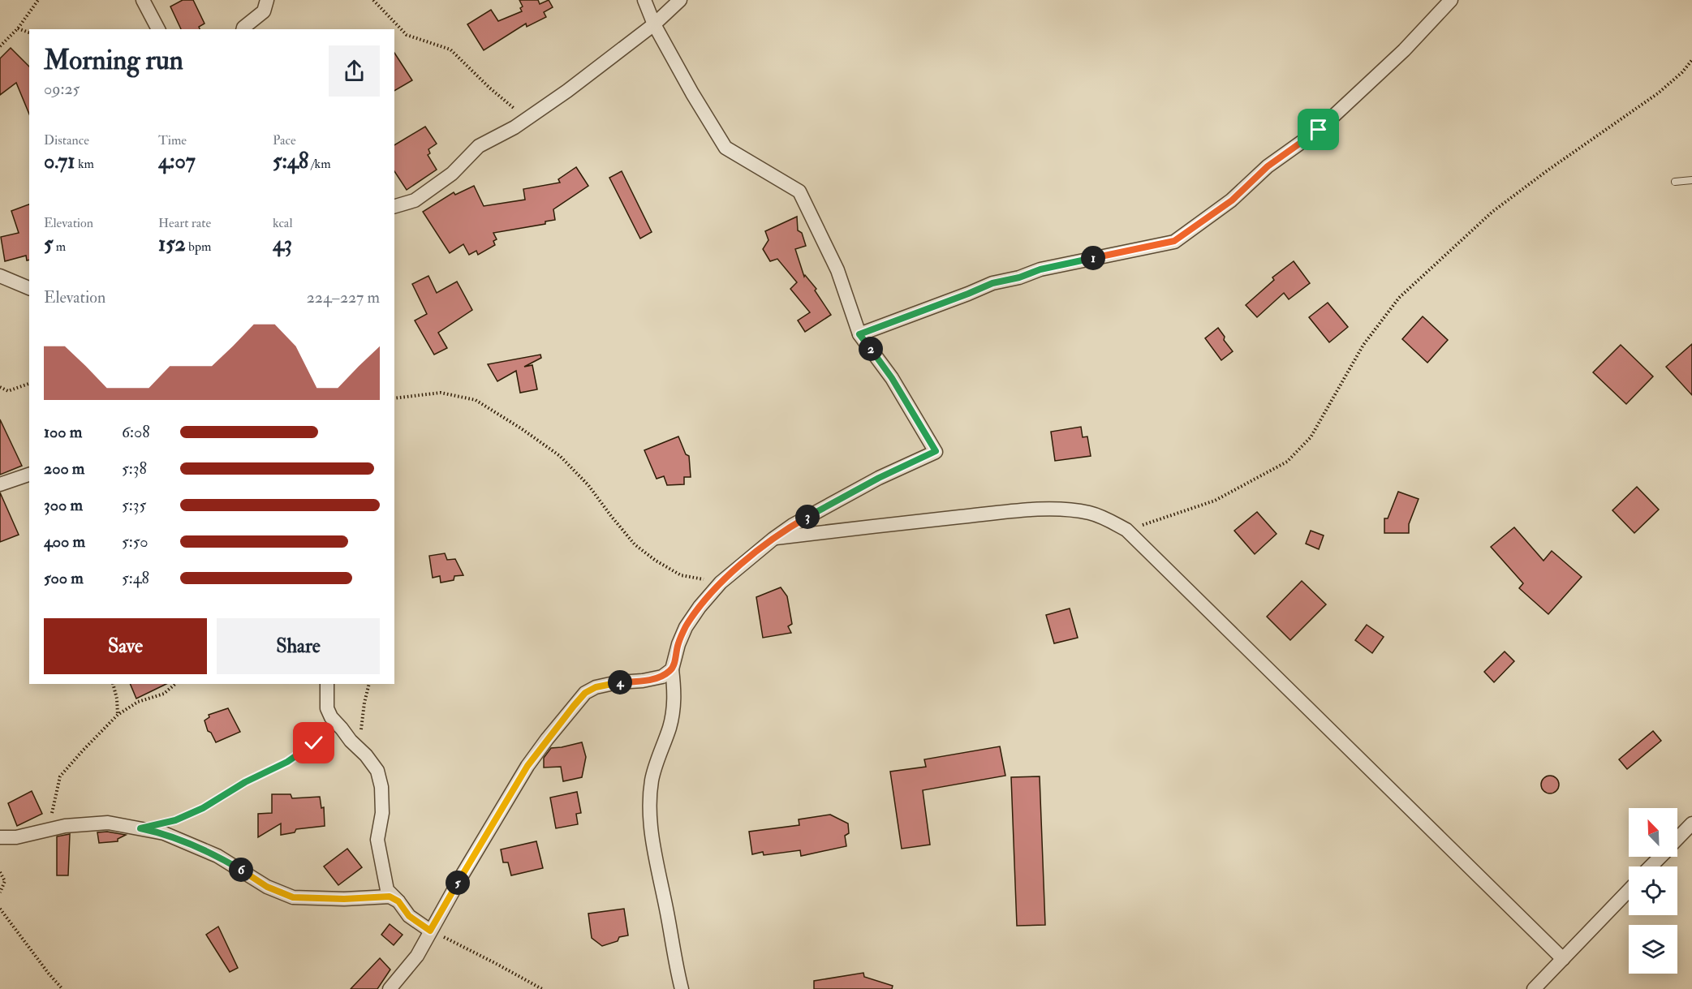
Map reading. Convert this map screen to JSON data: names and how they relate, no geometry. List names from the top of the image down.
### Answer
{
  "north": "top left",
  "page": {
    "heading": ["Morning run", "09:25"],
    "stats": [
      ["Distance", "0.71 km"],
      ["Time", "4:07"],
      ["Pace", "5:48 /km"],
      ["Elevation", "5 m"],
      ["Heart rate", "152 bpm"],
      ["kcal", "43"]
    ],
    "pins": [
      "1",
      "2",
      "3",
      "4",
      "6",
      "5"
    ],
    "chart": ["Elevation", "224–227 m"],
    "list": [
      {
        "name": "100 m",
        "note": "6:08"
      },
      {
        "name": "200 m",
        "note": "5:38"
      },
      {
        "name": "300 m",
        "note": "5:35"
      },
      {
        "name": "400 m",
        "note": "5:50"
      },
      {
        "name": "500 m",
        "note": "5:48"
      }
    ],
    "buttons": ["Save", "Share"]
  }
}
